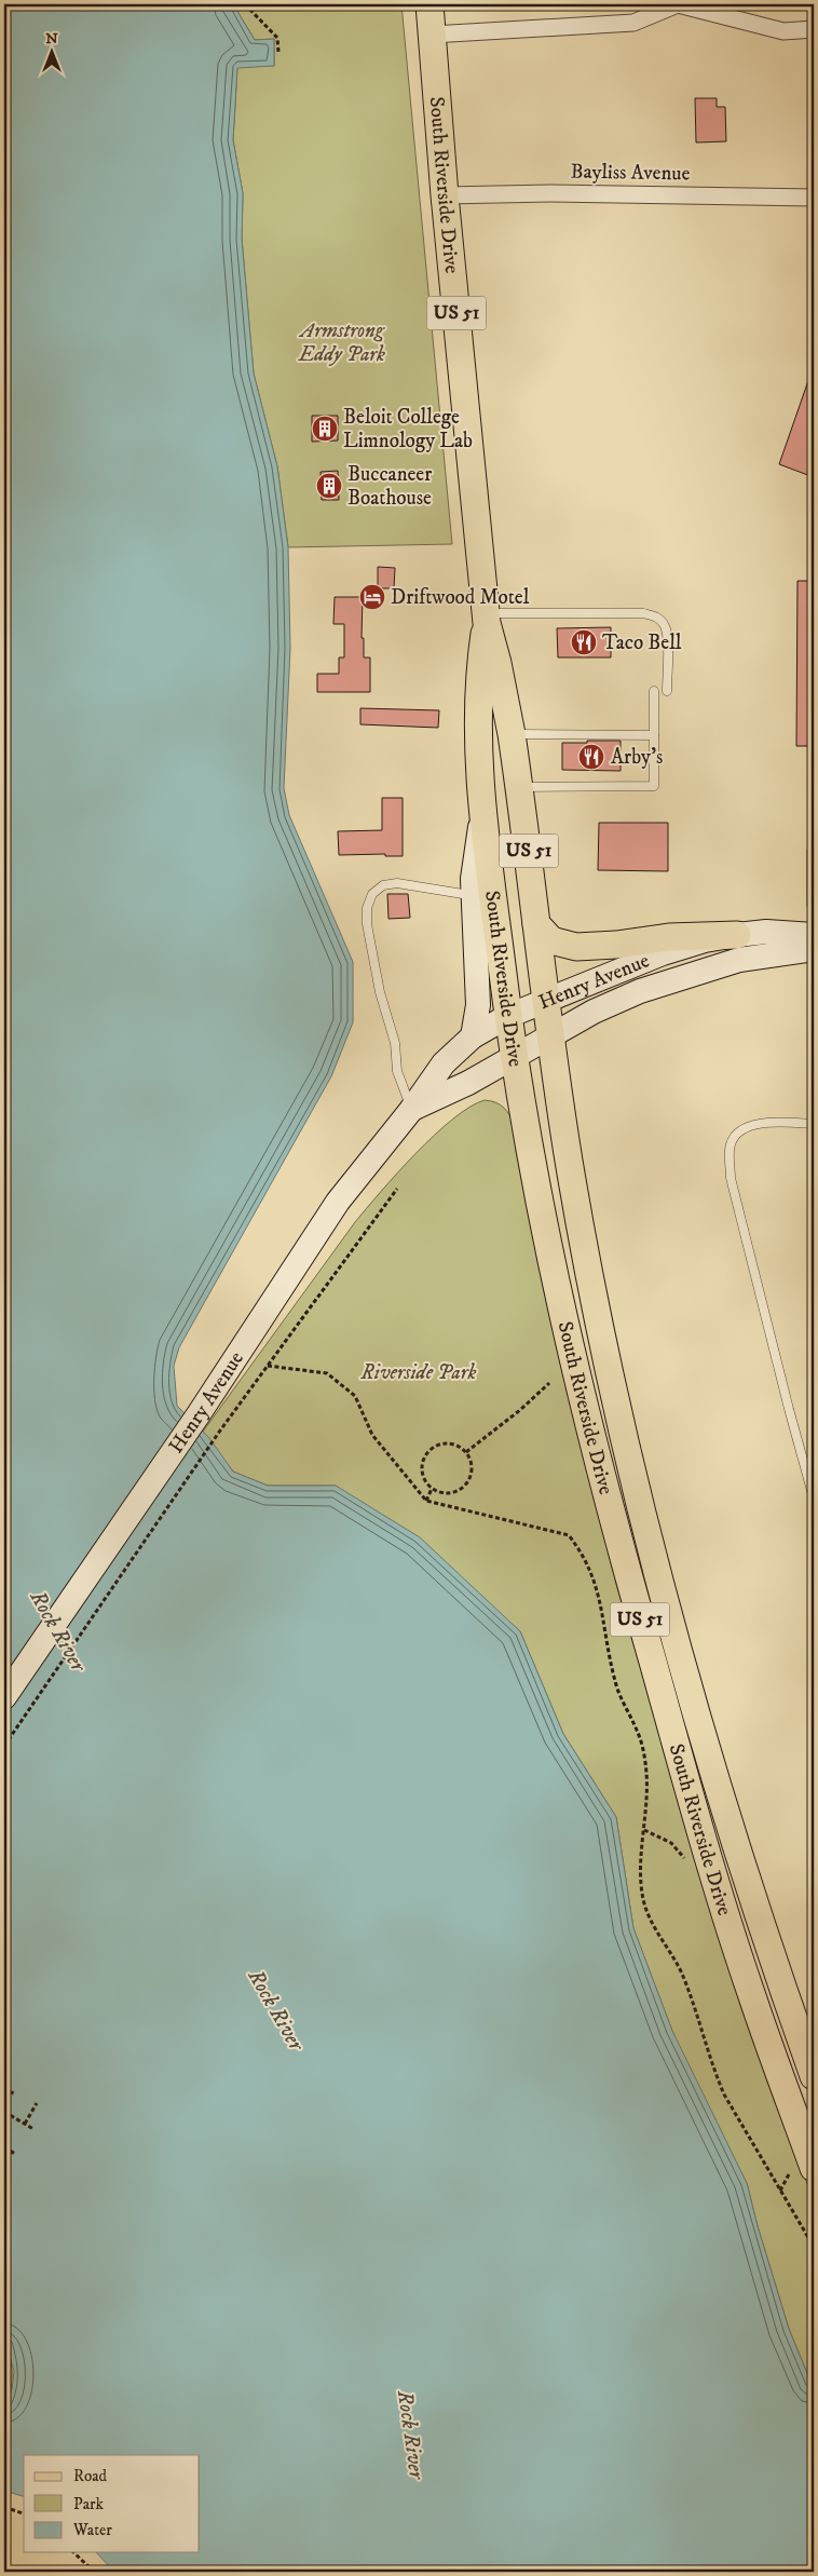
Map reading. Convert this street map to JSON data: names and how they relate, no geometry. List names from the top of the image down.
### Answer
{
  "streets": {
    "main road": ["South Riverside Drive", "US 51"],
    "street": ["Bayliss Avenue", "Henry Avenue"]
  },
  "crossings": [
    ["Bayliss Avenue", "South Riverside Drive"],
    ["South Riverside Drive", "Henry Avenue"]
  ],
  "water": ["Rock River"],
  "parks": ["Armstrong Eddy Park", "Riverside Park"],
  "places": {
    "building": ["Beloit College Limnology Lab", "Buccaneer Boathouse"],
    "hotel": ["Driftwood Motel"],
    "restaurant": ["Taco Bell", "Arby's"]
  },
  "legend": ["Road", "Park", "Water"],
  "north": "top"
}
